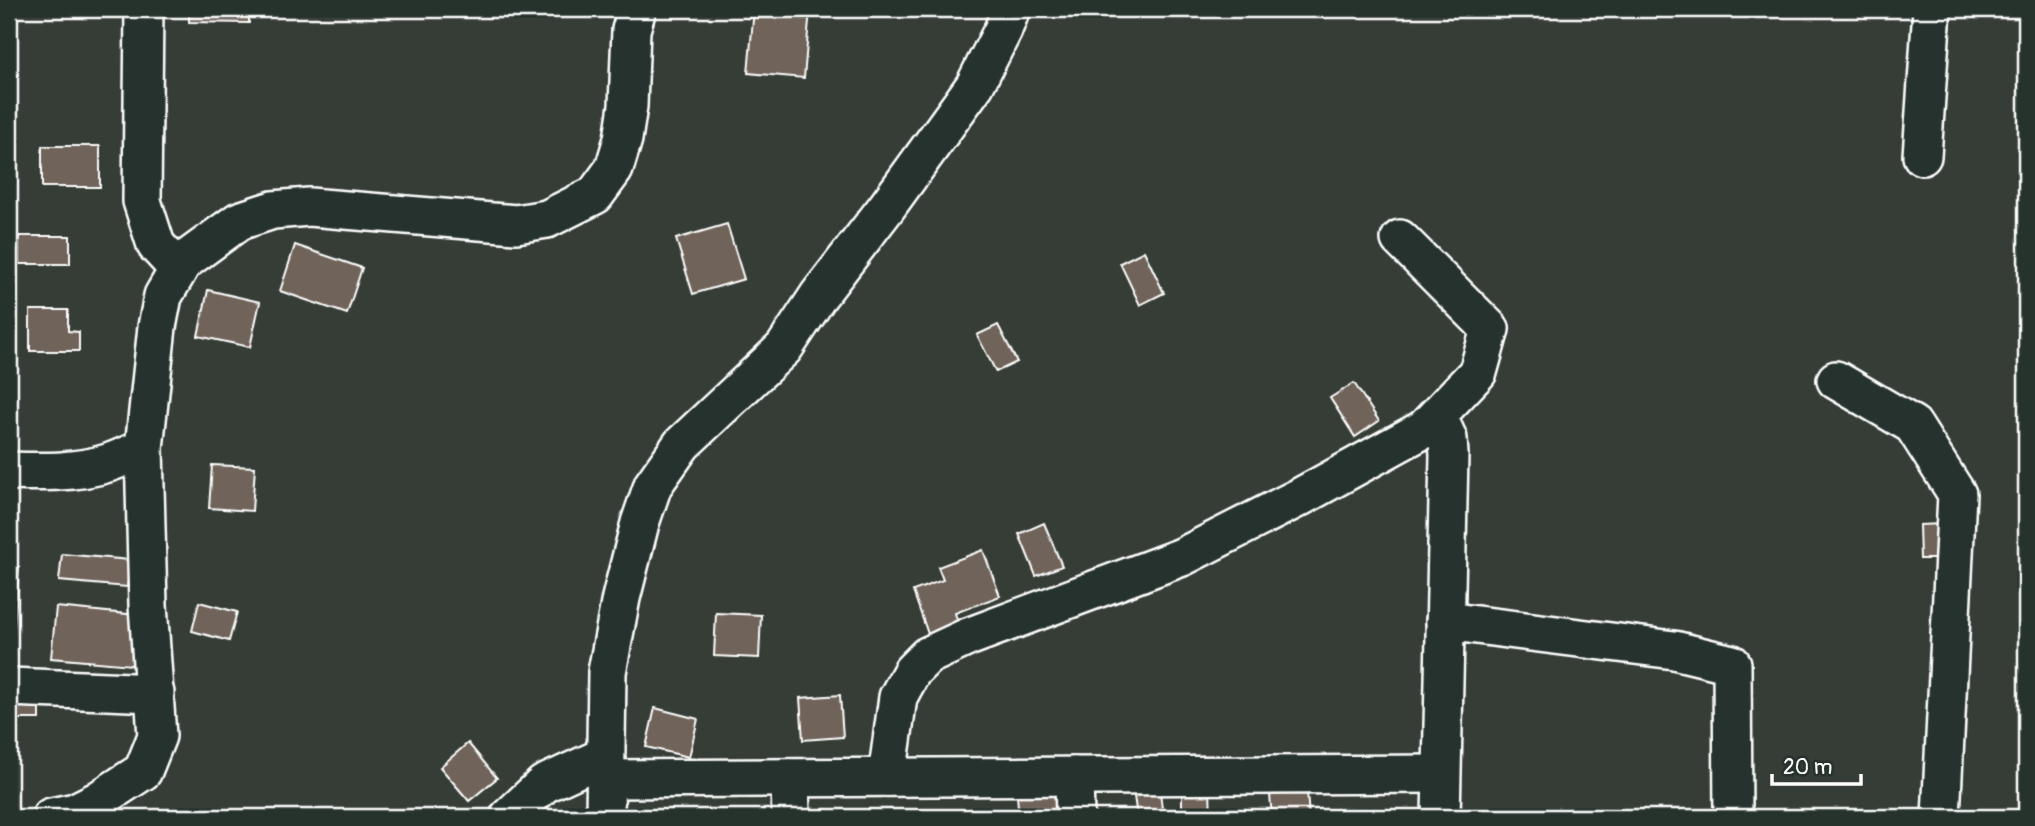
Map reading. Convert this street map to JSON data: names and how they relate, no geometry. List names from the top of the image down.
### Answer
{
  "scale_bar": "20 m"
}
